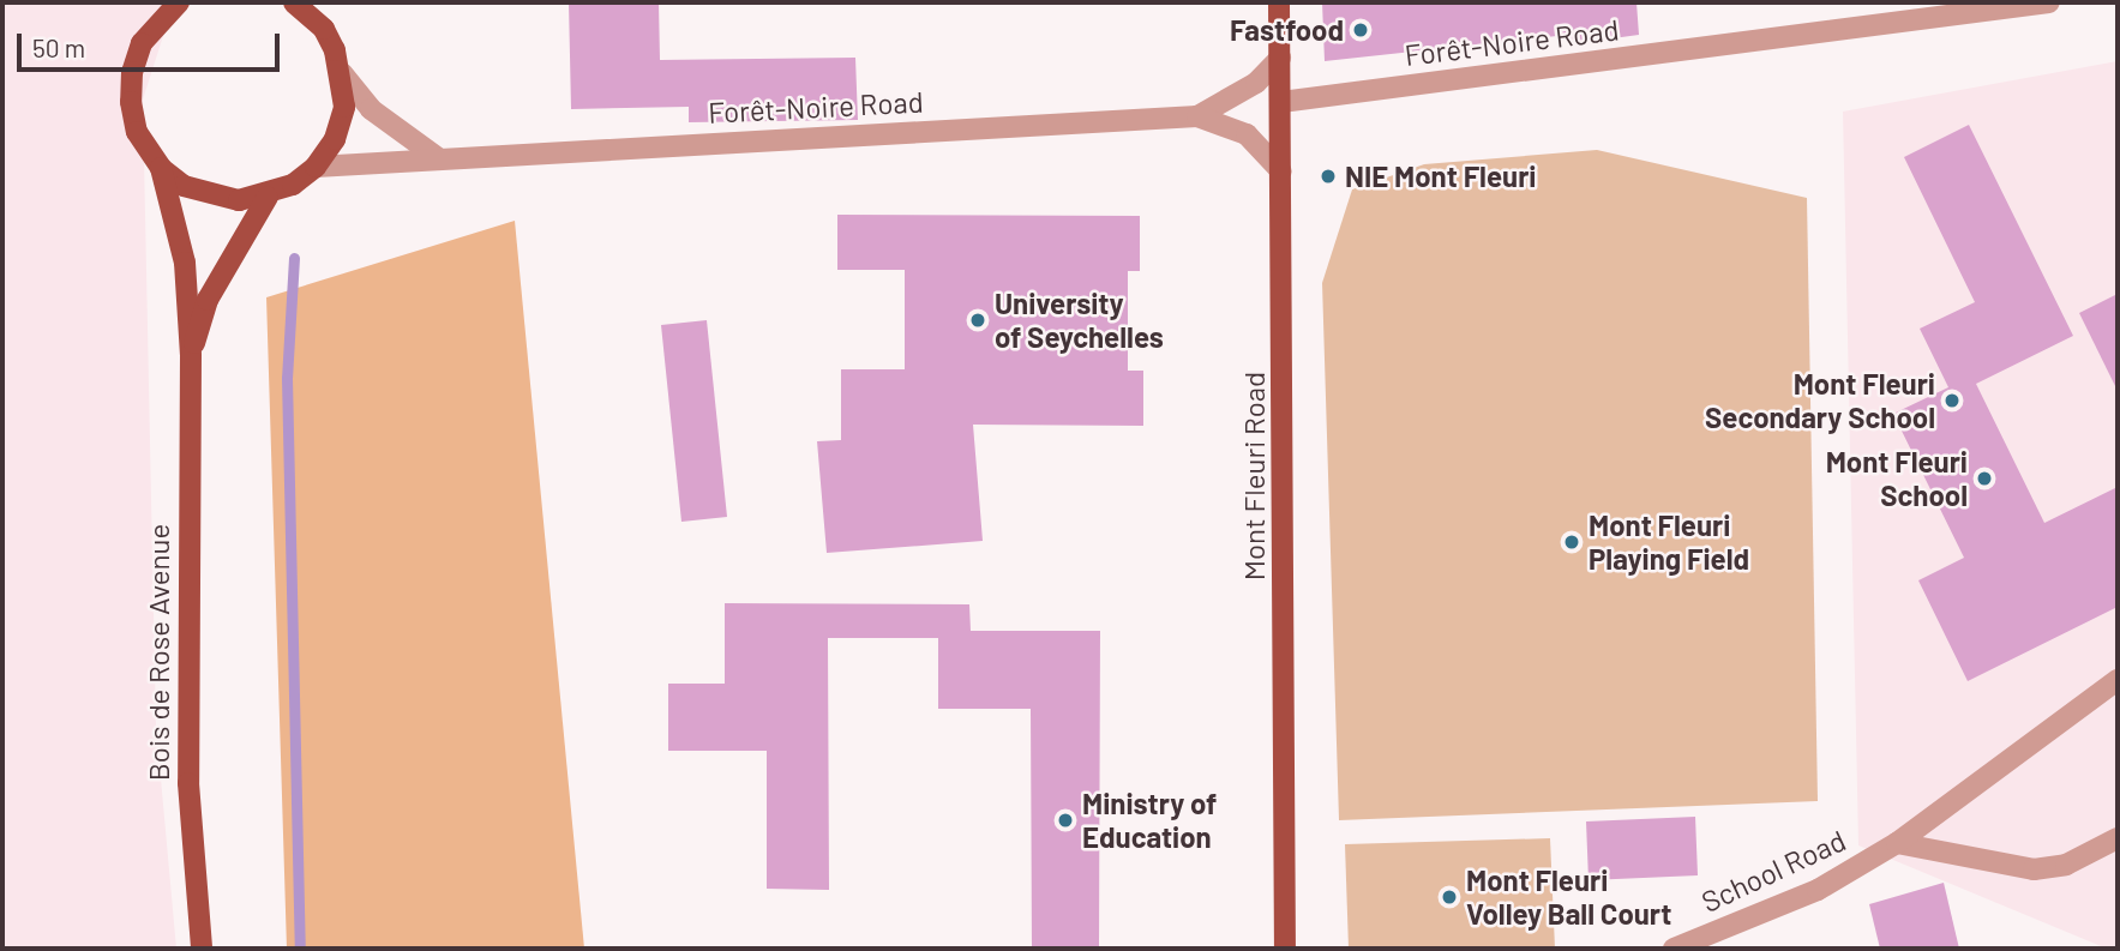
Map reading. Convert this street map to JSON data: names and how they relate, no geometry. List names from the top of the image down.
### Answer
{
  "streets": {
    "main road": ["Mont Fleuri Road", "Bois de Rose Avenue"],
    "street": ["Forêt-Noire Road", "School Road"]
  },
  "crossings": [
    ["Forêt-Noire Road", "Mont Fleuri Road"]
  ],
  "places": [
    "Fastfood",
    "NIE Mont Fleuri",
    "University of Seychelles",
    "Mont Fleuri Secondary School",
    "Mont Fleuri School",
    "Mont Fleuri Playing Field",
    "Ministry of Education",
    "Mont Fleuri Volley Ball Court"
  ],
  "scale_bar": "50 m"
}
